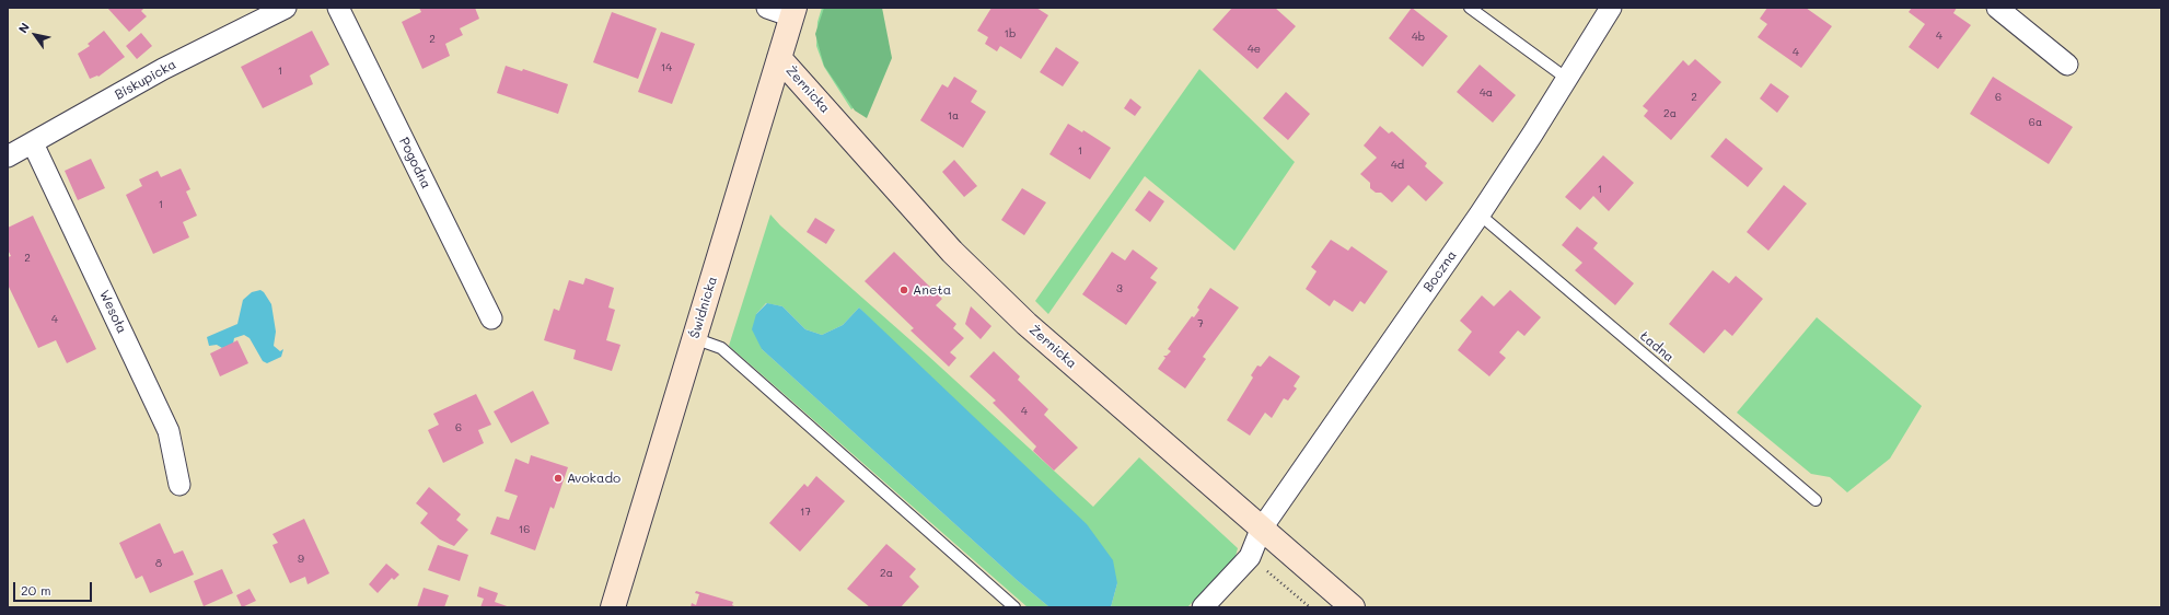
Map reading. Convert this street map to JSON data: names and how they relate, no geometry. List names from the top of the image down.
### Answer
{
  "streets": {
    "street": [
      "Biskupicka",
      "Żernicka",
      "Pogodna",
      "Boczna",
      "Świdnicka",
      "Wesoła"
    ],
    "lane": ["Ładna"]
  },
  "crossings": [
    ["Biskupicka", "Wesoła"],
    ["Żernicka", "Boczna"],
    ["Żernicka", "Świdnicka"],
    ["Boczna", "Ładna"]
  ],
  "places": ["Aneta", "Avokado"],
  "house_numbers": [
    "1b",
    "4",
    "4b",
    "2",
    "4e",
    "4",
    "14",
    "1",
    "4a",
    "2",
    "6",
    "2a",
    "1a",
    "6a",
    "1",
    "4d",
    "1",
    "1",
    "2",
    "3",
    "4",
    "7",
    "4",
    "6",
    "17",
    "16",
    "9",
    "8",
    "2a"
  ],
  "scale_bar": "20 m",
  "north": "top left"
}
